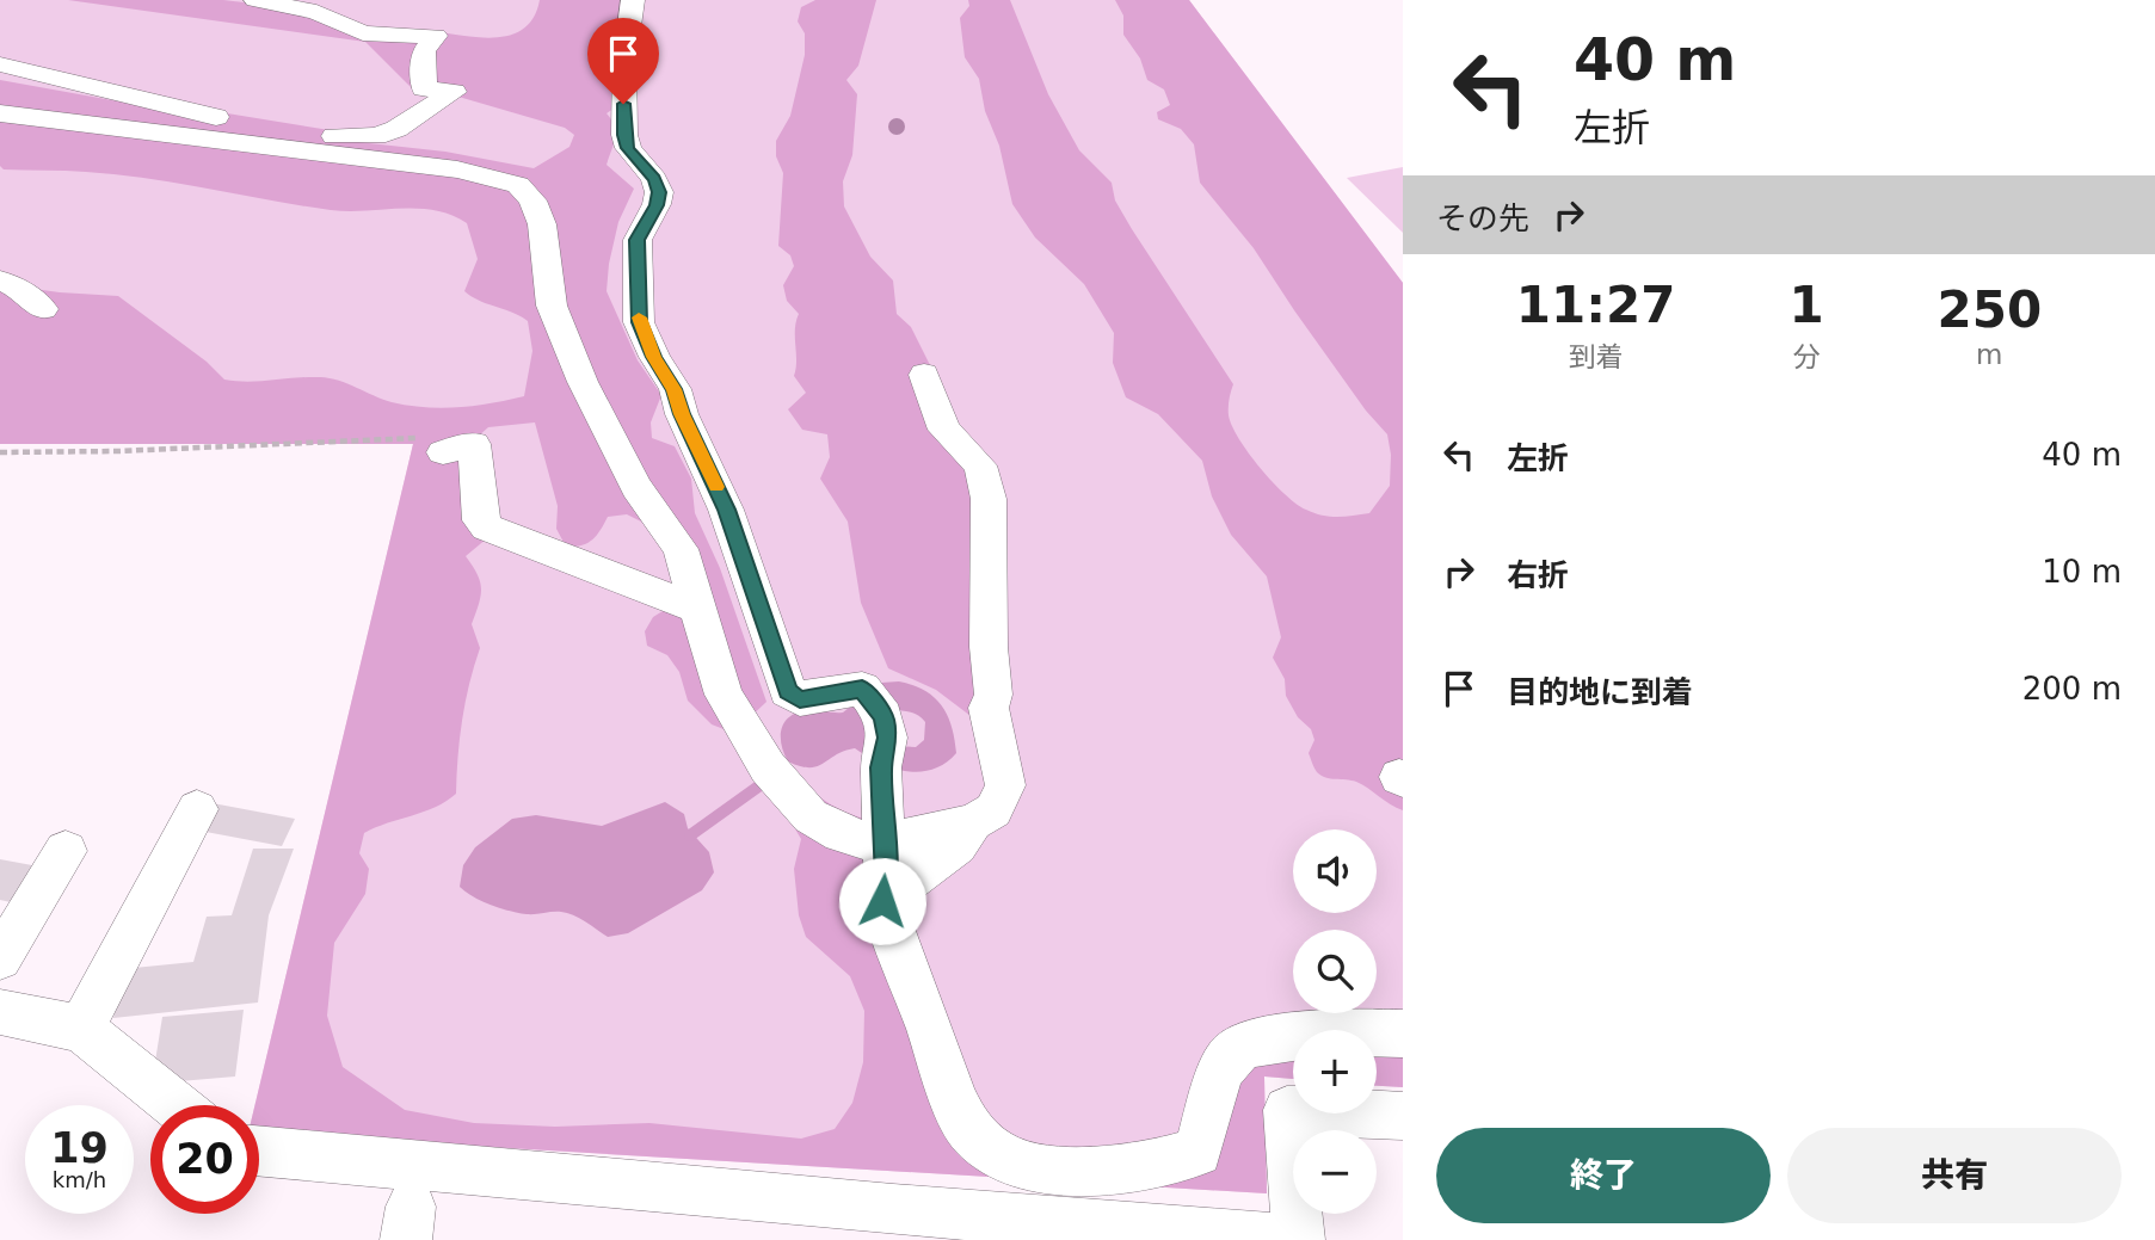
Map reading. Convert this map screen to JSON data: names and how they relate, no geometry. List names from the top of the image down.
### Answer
{
  "page": {
    "turn": ["40 m", "左折"],
    "then": "その先",
    "eta": [
      "11:27",
      "到着",
      "1",
      "分",
      "250",
      "m"
    ],
    "list": [
      {
        "name": "左折",
        "value": "40 m"
      },
      {
        "name": "右折",
        "value": "10 m"
      },
      {
        "name": "目的地に到着",
        "value": "200 m"
      }
    ],
    "map_buttons": ["+", "−"],
    "speed": "19 km/h",
    "limit": "20",
    "buttons": ["終了", "共有"]
  }
}
